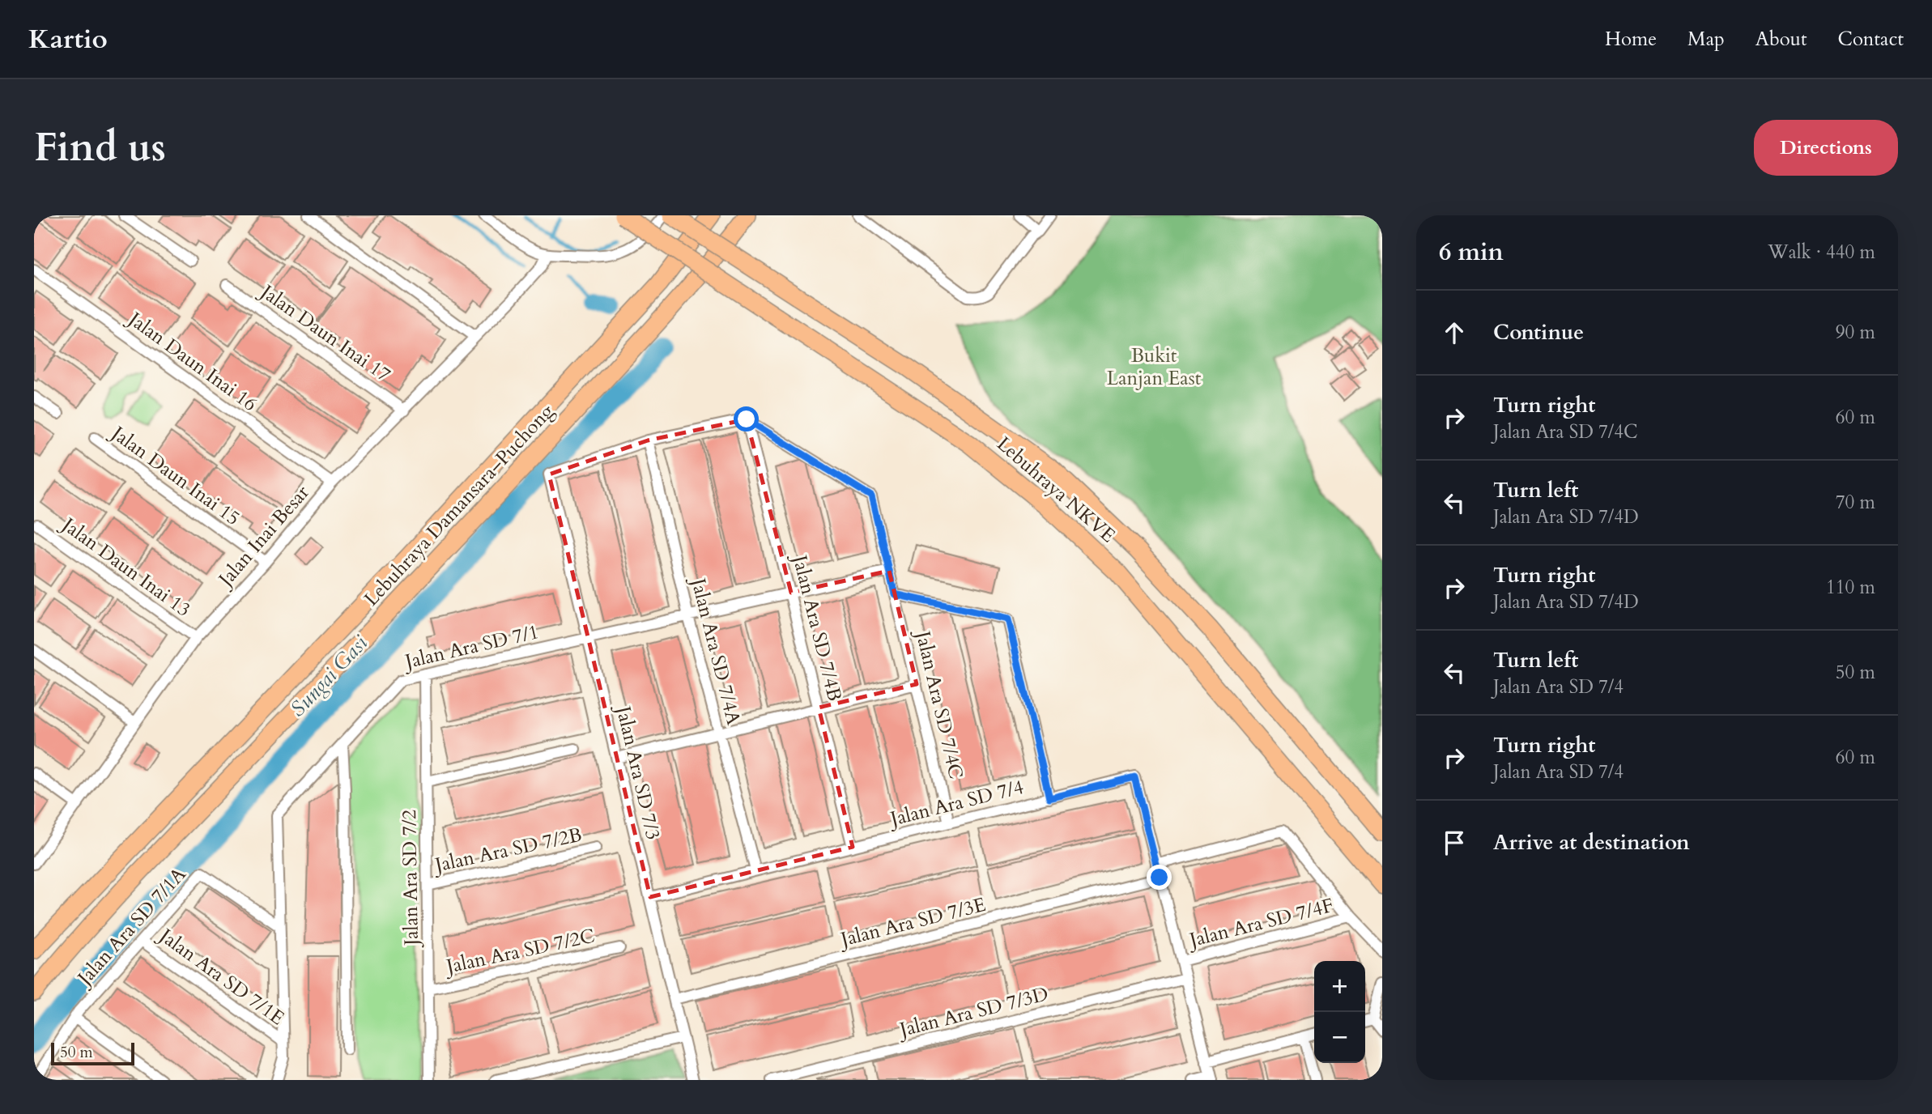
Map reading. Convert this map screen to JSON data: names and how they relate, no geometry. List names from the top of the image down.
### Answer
{
  "streets": {
    "highway": ["Lebuhraya NKVE", "Lebuhraya Damansara–Puchong"],
    "street": [
      "Jalan Daun Inai 17",
      "Jalan Daun Inai 16",
      "Jalan Daun Inai 15",
      "Jalan Inai Besar",
      "Jalan Daun Inai 13",
      "Jalan Ara SD 7/4B",
      "Jalan Ara SD 7/1",
      "Jalan Ara SD 7/4A",
      "Jalan Ara SD 7/4C",
      "Jalan Ara SD 7/3",
      "Jalan Ara SD 7/4",
      "Jalan Ara SD 7/2B",
      "Jalan Ara SD 7/2",
      "Jalan Ara SD 7/3E",
      "Jalan Ara SD 7/4F",
      "Jalan Ara SD 7/1A",
      "Jalan Ara SD 7/2C",
      "Jalan Ara SD 7/1E",
      "Jalan Ara SD 7/3D"
    ]
  },
  "crossings": [
    ["Jalan Daun Inai 17", "Jalan Inai Besar"],
    ["Jalan Daun Inai 16", "Jalan Inai Besar"],
    ["Jalan Daun Inai 15", "Jalan Inai Besar"],
    ["Jalan Inai Besar", "Jalan Daun Inai 13"],
    ["Jalan Ara SD 7/4B", "Jalan Ara SD 7/1"],
    ["Jalan Ara SD 7/4B", "Jalan Ara SD 7/4C"],
    ["Jalan Ara SD 7/4B", "Jalan Ara SD 7/4"],
    ["Jalan Ara SD 7/1", "Jalan Ara SD 7/4A"],
    ["Jalan Ara SD 7/1", "Jalan Ara SD 7/4C"],
    ["Jalan Ara SD 7/1", "Jalan Ara SD 7/3"],
    ["Jalan Ara SD 7/1", "Jalan Ara SD 7/2"],
    ["Jalan Ara SD 7/1", "Jalan Ara SD 7/1A"],
    ["Jalan Ara SD 7/1", "Jalan Ara SD 7/1E"],
    ["Jalan Ara SD 7/4A", "Jalan Ara SD 7/3"],
    ["Jalan Ara SD 7/4A", "Jalan Ara SD 7/4"],
    ["Jalan Ara SD 7/4C", "Jalan Ara SD 7/4"],
    ["Jalan Ara SD 7/3", "Jalan Ara SD 7/4"],
    ["Jalan Ara SD 7/3", "Jalan Ara SD 7/3E"],
    ["Jalan Ara SD 7/4", "Jalan Ara SD 7/3E"],
    ["Jalan Ara SD 7/4", "Jalan Ara SD 7/4F"],
    ["Jalan Ara SD 7/4", "Jalan Ara SD 7/3D"],
    ["Jalan Ara SD 7/2B", "Jalan Ara SD 7/2"],
    ["Jalan Ara SD 7/2", "Jalan Ara SD 7/2C"],
    ["Jalan Ara SD 7/1A", "Jalan Ara SD 7/1E"]
  ],
  "water": ["Sungai Gasi"],
  "parks": ["Bukit Lanjan East"],
  "scale_bar": "50 m",
  "page": {
    "header": "Kartio",
    "nav": [
      "Home",
      "Map",
      "About",
      "Contact"
    ],
    "buttons": "Directions",
    "title": "Find us",
    "heading": ["6 min", "Walk · 440 m"],
    "list": [
      ["Continue", "90 m"],
      ["Turn right", "Jalan Ara SD 7/4C", "60 m"],
      ["Turn left", "Jalan Ara SD 7/4D", "70 m"],
      ["Turn right", "Jalan Ara SD 7/4D", "110 m"],
      ["Turn left", "Jalan Ara SD 7/4", "50 m"],
      ["Turn right", "Jalan Ara SD 7/4", "60 m"],
      "Arrive at destination"
    ],
    "map_buttons": ["+", "−"],
    "scale": "50 m"
  }
}
